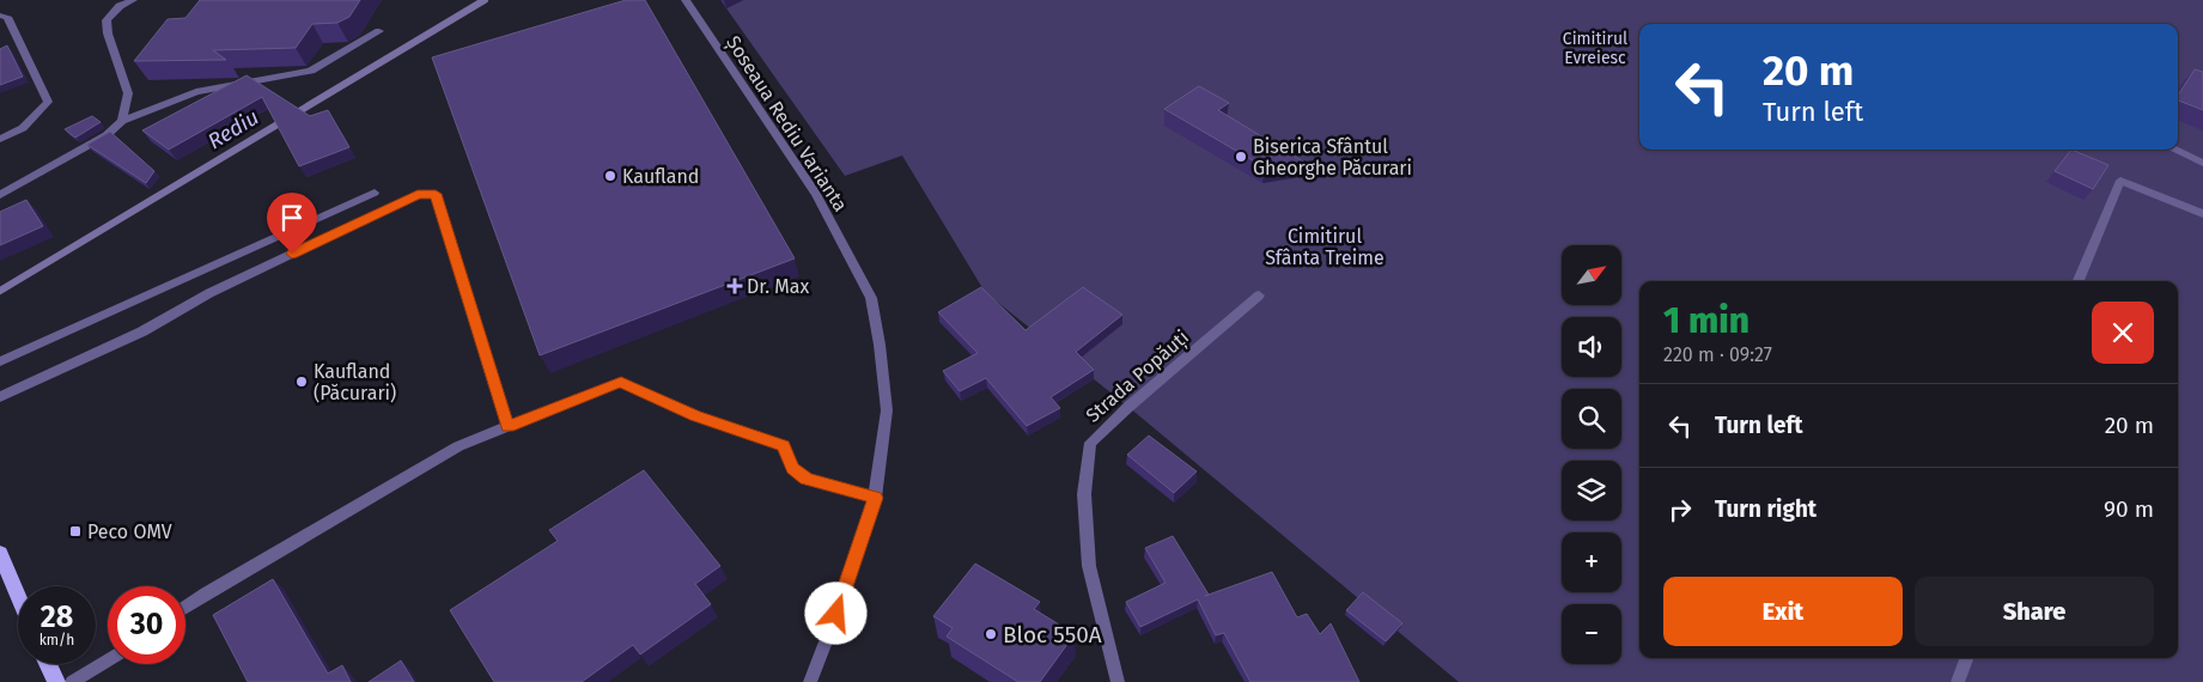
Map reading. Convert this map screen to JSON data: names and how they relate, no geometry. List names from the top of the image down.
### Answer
{
  "streets": {
    "street": ["Șoseaua Rediu Varianta", "Strada Popăuți"]
  },
  "water": ["Rediu"],
  "parks": ["Cimitirul Evreiesc", "Cimitirul Sfânta Treime"],
  "places": {
    "other": [
      "Biserica Sfântul Gheorghe Păcurari",
      "Kaufland",
      "Kaufland (Păcurari)",
      "Bloc 550A"
    ],
    "health": ["Dr. Max"],
    "transit": ["Peco OMV"]
  },
  "north": "top right",
  "page": {
    "turn": ["20 m", "Turn left"],
    "map_buttons": ["+", "−"],
    "heading": ["1 min", "220 m · 09:27"],
    "list": [
      {
        "name": "Turn left",
        "value": "20 m"
      },
      {
        "name": "Turn right",
        "value": "90 m"
      }
    ],
    "buttons": ["Exit", "Share"],
    "speed": "28 km/h",
    "limit": "30"
  }
}
